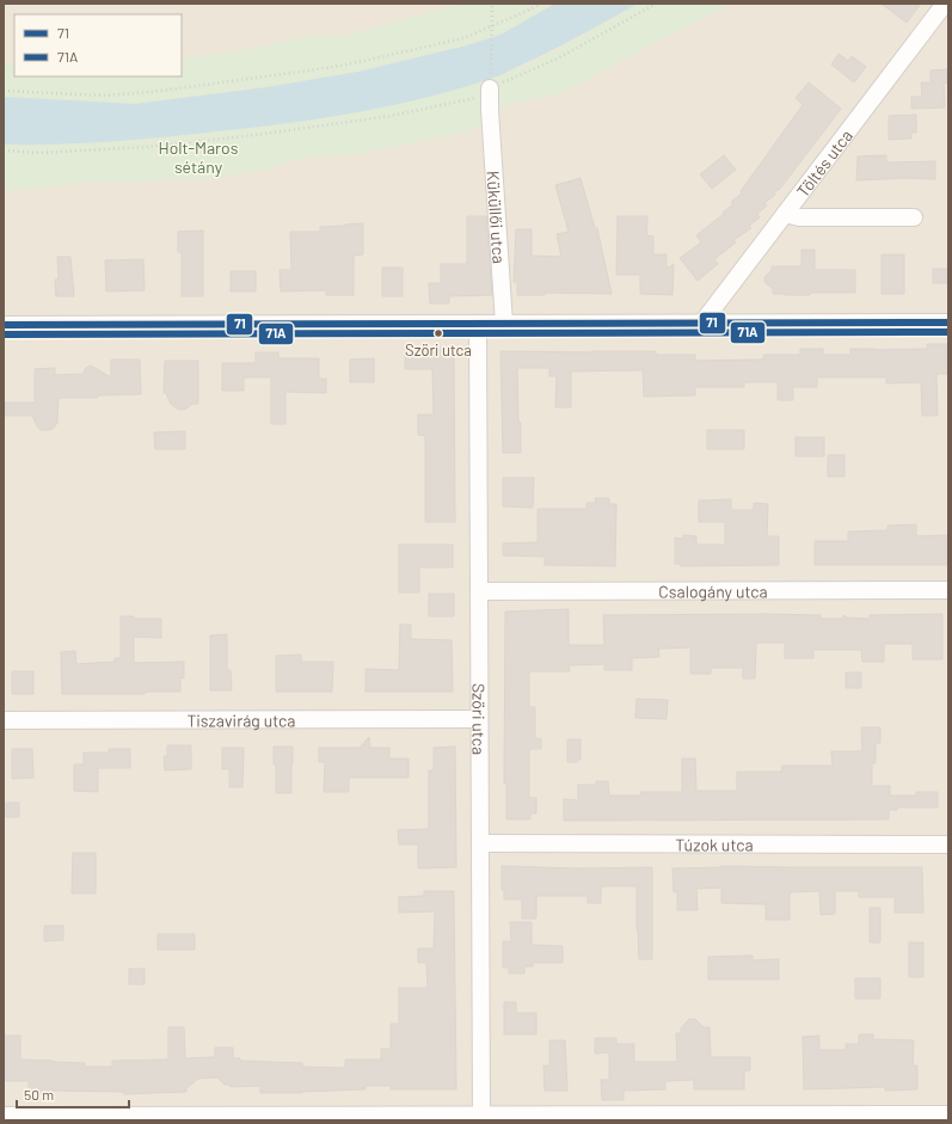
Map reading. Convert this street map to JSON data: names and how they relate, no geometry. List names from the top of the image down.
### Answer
{
  "streets": {
    "street": [
      "Töltés utca",
      "Küküllői utca",
      "Csalogány utca",
      "Tiszavirág utca",
      "Szöri utca",
      "Túzok utca"
    ]
  },
  "crossings": [
    ["Csalogány utca", "Szöri utca"],
    ["Tiszavirág utca", "Szöri utca"],
    ["Szöri utca", "Túzok utca"]
  ],
  "parks": ["Holt-Maros sétány"],
  "places": ["Szöri utca"],
  "lines": ["transit line 71", "transit line 71A"],
  "legend": ["71", "71A"],
  "scale_bar": "50 m"
}
